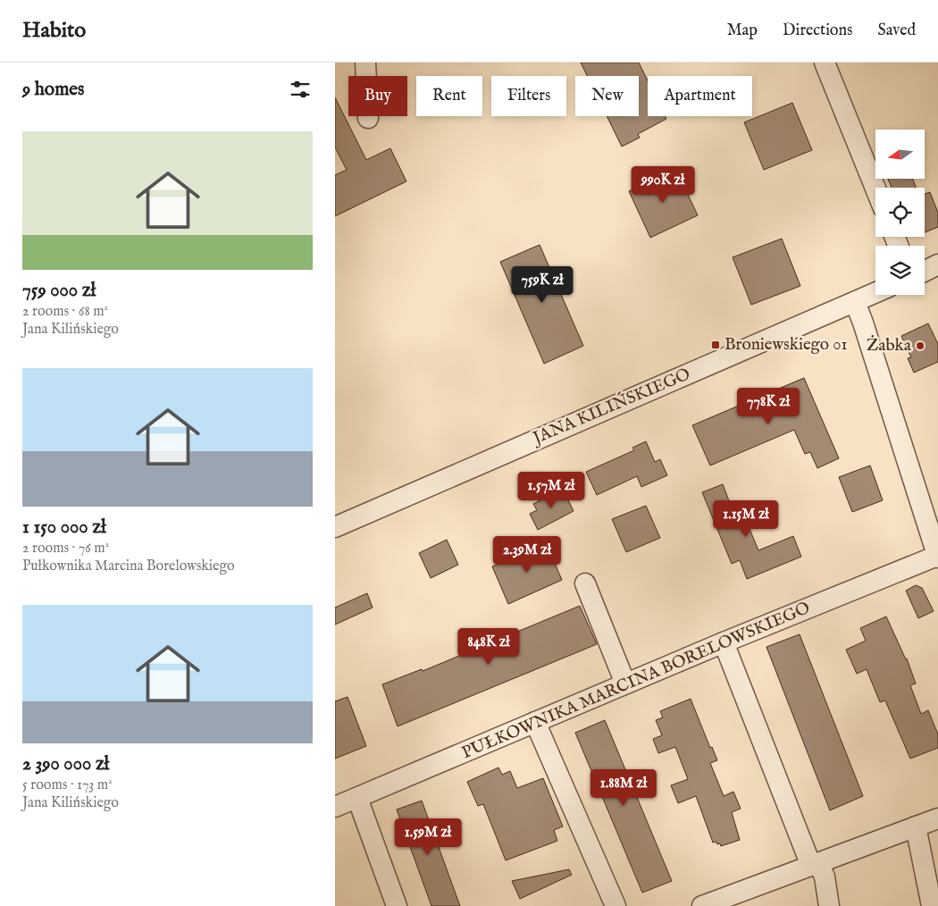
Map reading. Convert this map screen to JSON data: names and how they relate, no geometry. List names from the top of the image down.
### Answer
{
  "streets": {
    "street": ["JANA KILIŃSKIEGO", "PUŁKOWNIKA MARCINA BORELOWSKIEGO"]
  },
  "places": {
    "transit": ["Broniewskiego 01"],
    "other": ["Żabka"]
  },
  "north": "left",
  "page": {
    "header": "Habito",
    "nav": ["Map", "Directions", "Saved"],
    "heading": "9 homes",
    "chip": [
      "Buy",
      "Rent",
      "Filters",
      "New",
      "Apartment"
    ],
    "list": [
      {
        "name": "759 000 zł",
        "note": "2 rooms · 68 m² · Jana Kilińskiego"
      },
      {
        "name": "1 150 000 zł",
        "note": "2 rooms · 76 m² · Pułkownika Marcina Borelowskiego"
      },
      {
        "name": "2 390 000 zł",
        "note": "5 rooms · 173 m² · Jana Kilińskiego"
      }
    ],
    "price": [
      "990K zł",
      "759K zł",
      "778K zł",
      "1.57M zł",
      "1.15M zł",
      "2.39M zł",
      "848K zł",
      "1.88M zł",
      "1.59M zł"
    ]
  }
}
